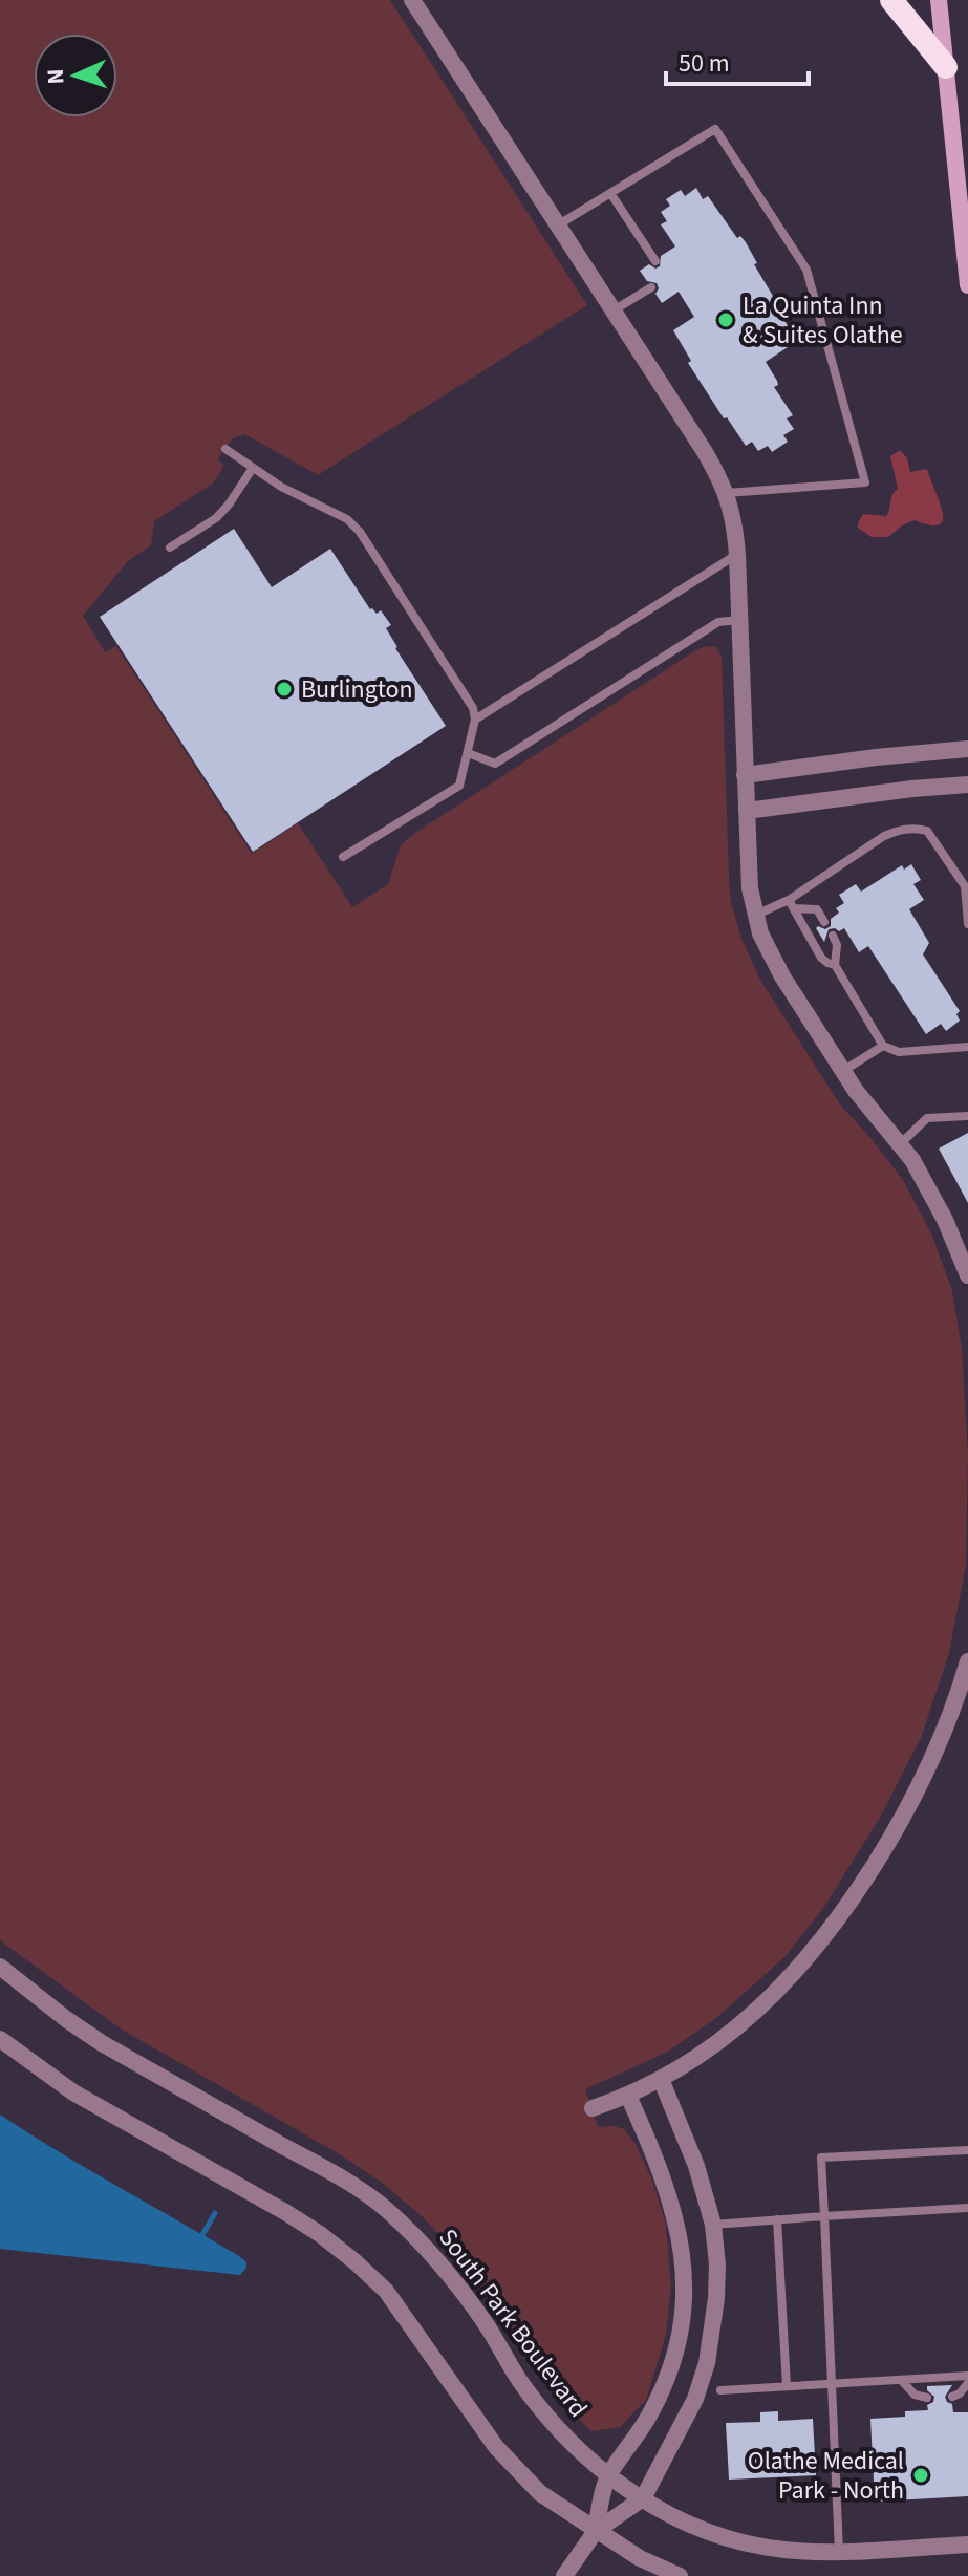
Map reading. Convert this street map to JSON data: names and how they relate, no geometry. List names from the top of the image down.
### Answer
{
  "streets": {
    "street": ["South Park Boulevard"]
  },
  "places": ["La Quinta Inn & Suites Olathe", "Burlington", "Olathe Medical Park - North"],
  "scale_bar": "50 m",
  "north": "left"
}
